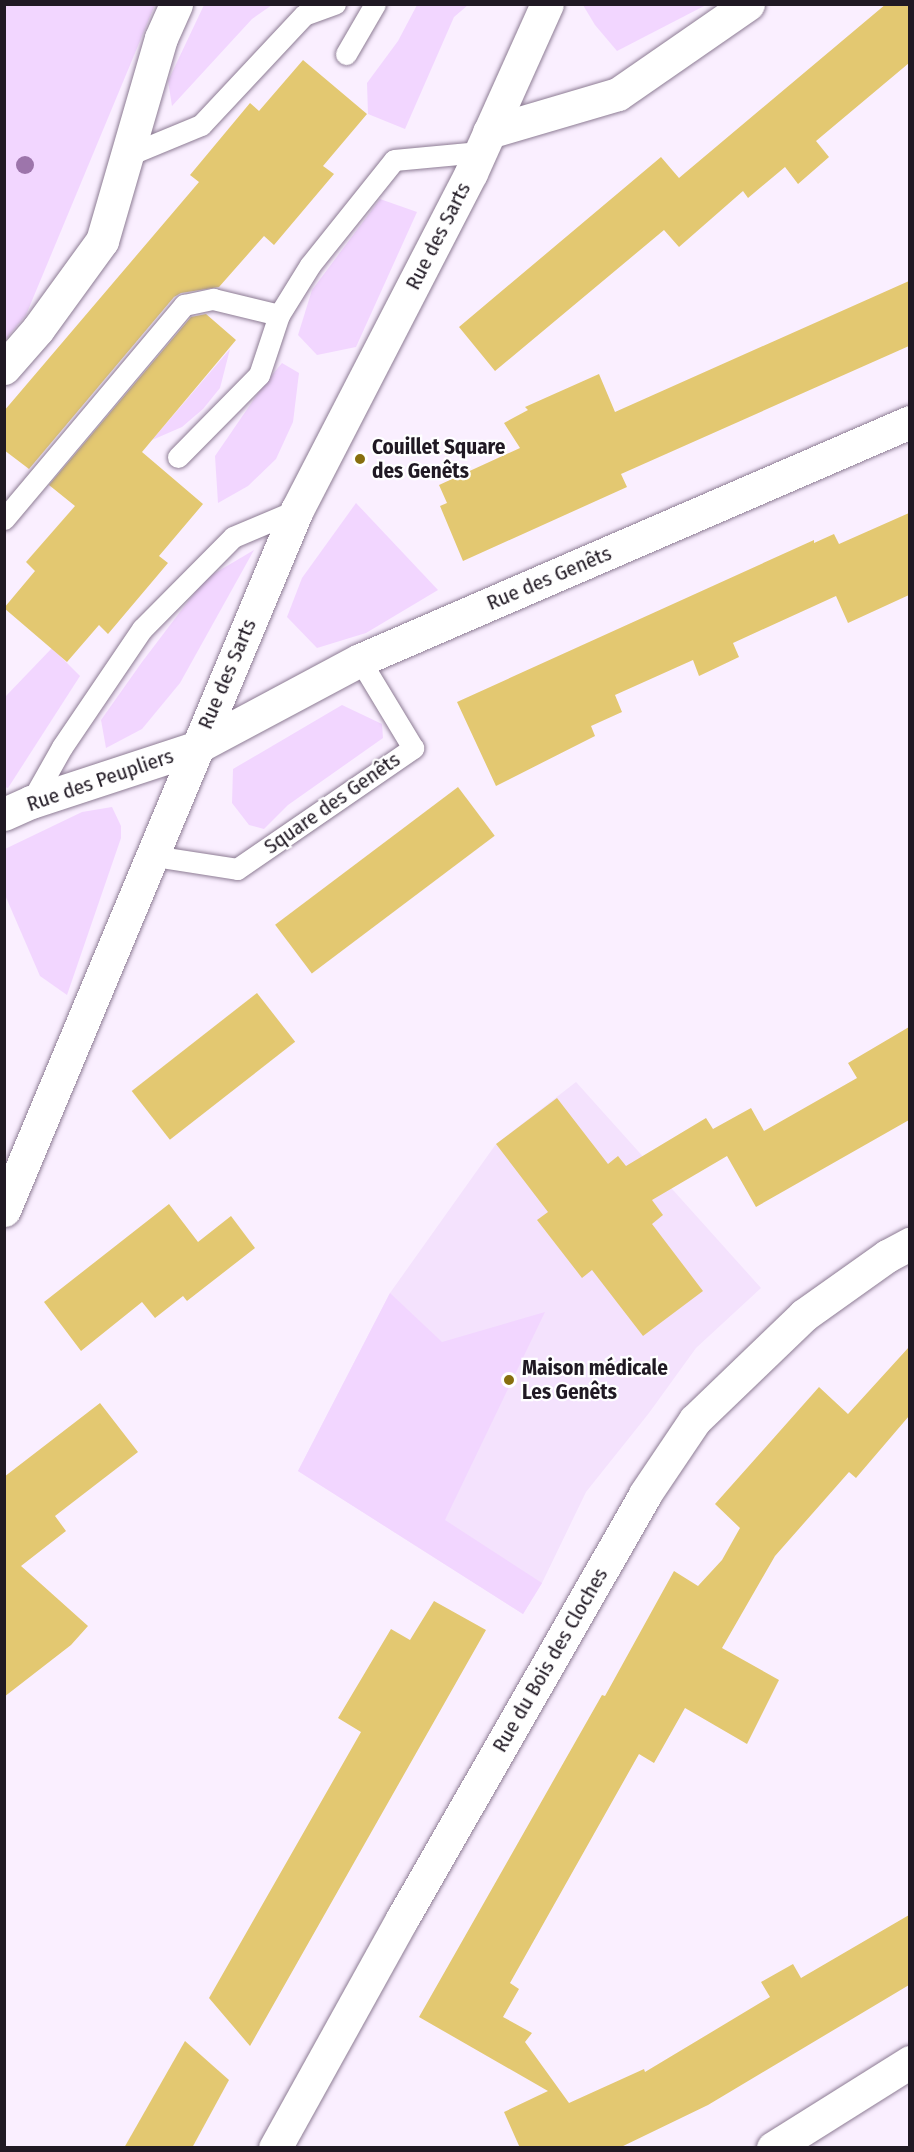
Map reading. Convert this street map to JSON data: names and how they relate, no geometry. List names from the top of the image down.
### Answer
{
  "streets": {
    "street": [
      "Rue des Sarts",
      "Rue des Genêts",
      "Rue des Peupliers",
      "Rue du Bois des Cloches"
    ],
    "lane": ["Square des Genêts"]
  },
  "crossings": [
    ["Rue des Sarts", "Rue des Genêts"],
    ["Rue des Sarts", "Rue des Peupliers"],
    ["Rue des Sarts", "Square des Genêts"],
    ["Rue des Genêts", "Rue des Peupliers"],
    ["Rue des Genêts", "Square des Genêts"]
  ],
  "places": ["Couillet Square des Genêts", "Maison médicale Les Genêts"]
}
